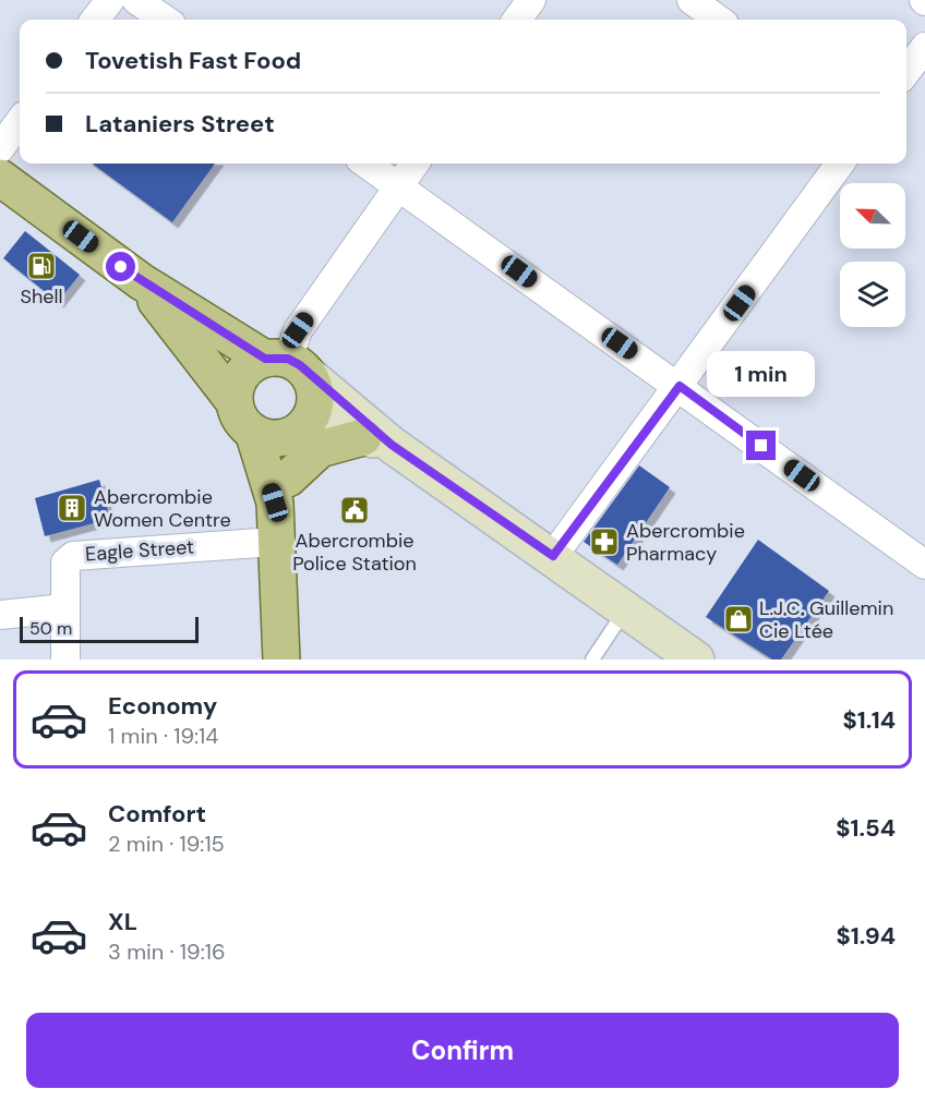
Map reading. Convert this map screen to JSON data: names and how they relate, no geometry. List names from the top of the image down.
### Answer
{
  "streets": {
    "street": ["Eagle Street"]
  },
  "places": {
    "fuel station": ["Shell"],
    "building": ["Abercrombie Women Centre"],
    "public building": ["Abercrombie Police Station"],
    "pharmacy": ["Abercrombie Pharmacy"],
    "shop": ["L.J.C. Guillemin Cie Ltée"]
  },
  "scale_bar": "50 m",
  "north": "top left",
  "page": {
    "banner": ["Tovetish Fast Food", "Lataniers Street"],
    "bubble": "1 min",
    "scale": "50 m",
    "list": [
      {
        "name": "Economy",
        "note": "1 min · 19:14",
        "value": "$1.14"
      },
      {
        "name": "Comfort",
        "note": "2 min · 19:15",
        "value": "$1.54"
      },
      {
        "name": "XL",
        "note": "3 min · 19:16",
        "value": "$1.94"
      }
    ],
    "buttons": "Confirm"
  }
}
